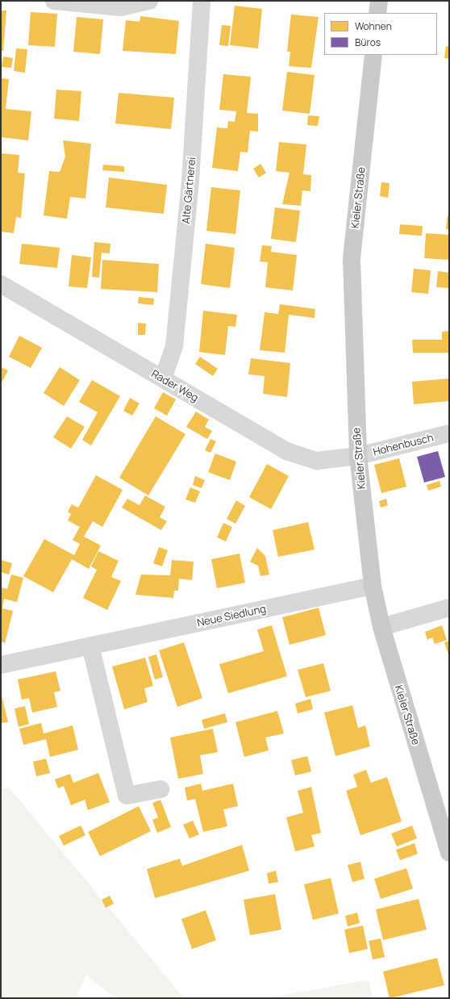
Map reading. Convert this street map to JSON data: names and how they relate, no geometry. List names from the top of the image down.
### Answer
{
  "streets": {
    "main road": ["Kieler Straße"],
    "street": [
      "Alte Gärtnerei",
      "Rader Weg",
      "Hohenbusch",
      "Neue Siedlung"
    ]
  },
  "crossings": [
    ["Alte Gärtnerei", "Rader Weg"],
    ["Kieler Straße", "Rader Weg"],
    ["Kieler Straße", "Hohenbusch"],
    ["Kieler Straße", "Neue Siedlung"],
    ["Rader Weg", "Hohenbusch"]
  ],
  "legend": ["Wohnen", "Büros"]
}
